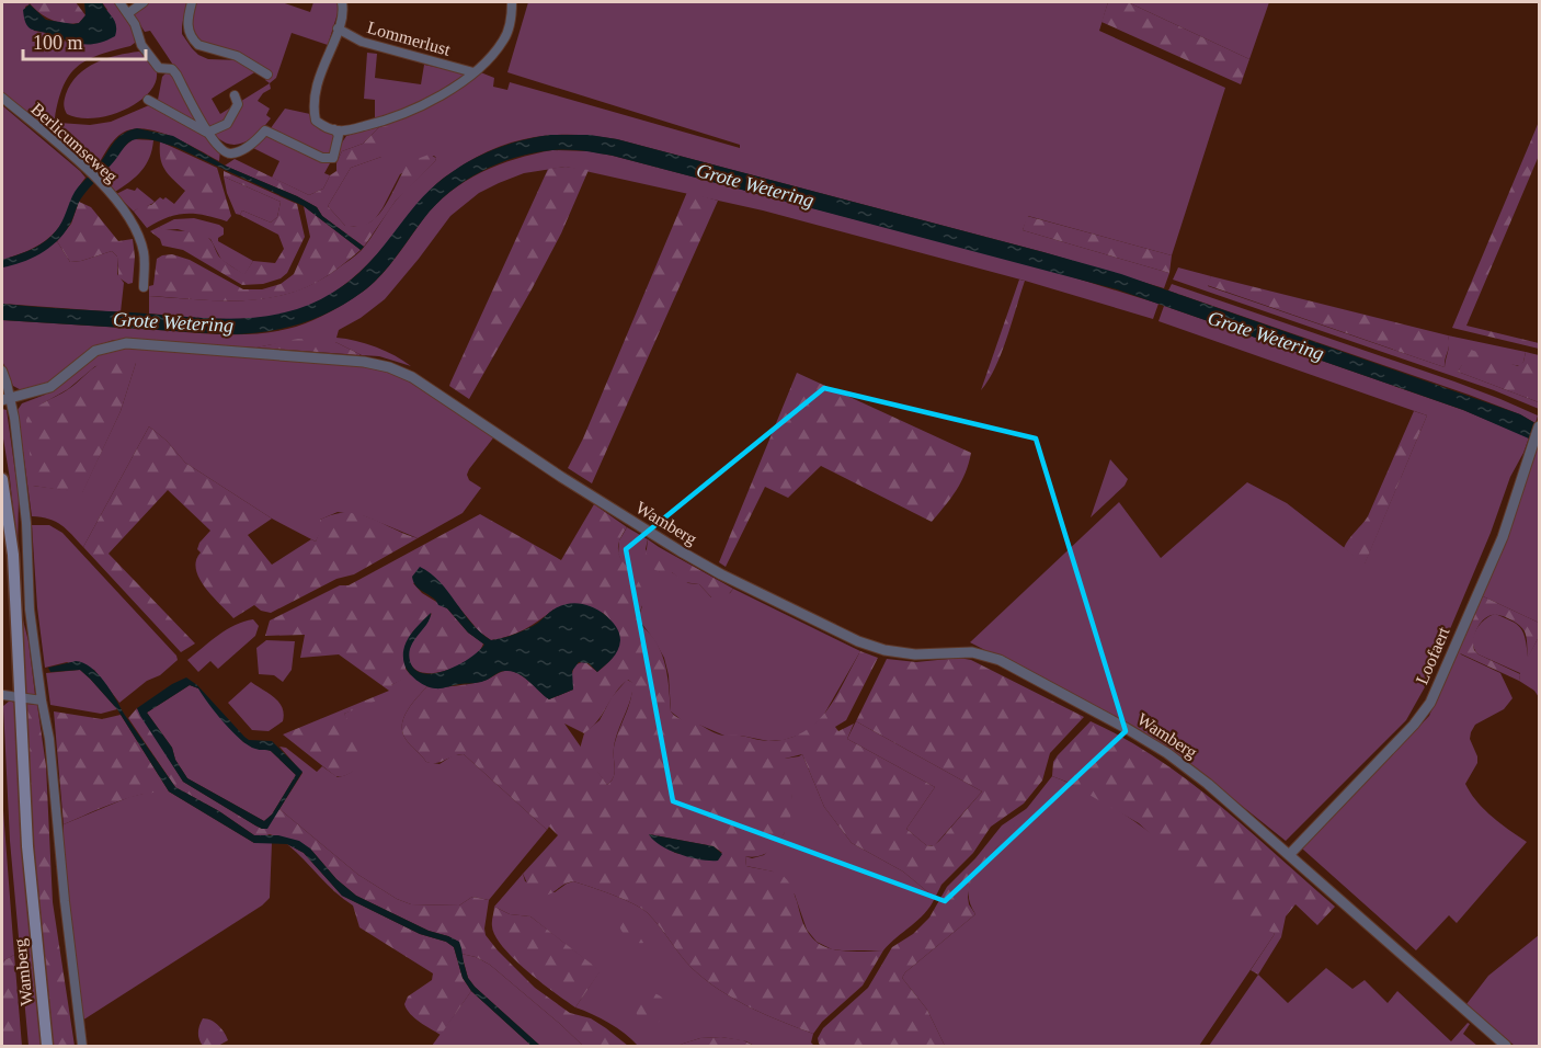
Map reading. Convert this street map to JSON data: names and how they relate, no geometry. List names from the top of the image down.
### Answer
{
  "streets": {
    "main road": ["Wamberg"],
    "street": ["Lommerlust", "Berlicumseweg", "Loofaert"]
  },
  "crossings": [
    ["Wamberg", "Loofaert"]
  ],
  "water": ["Grote Wetering"],
  "scale_bar": "100 m"
}
